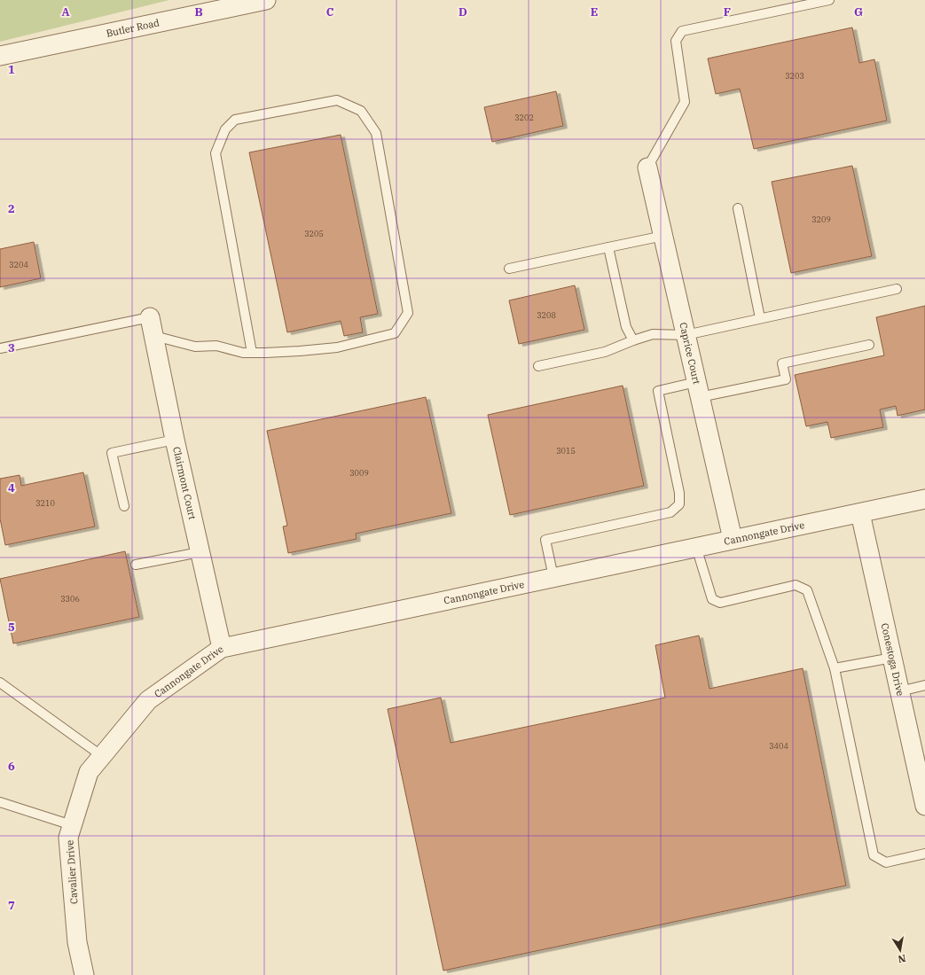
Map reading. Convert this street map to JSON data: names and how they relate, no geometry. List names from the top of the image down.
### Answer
{
  "streets": {
    "street": [
      "Butler Road",
      "Caprice Court",
      "Clairmont Court",
      "Cannongate Drive",
      "Conestoga Drive",
      "Cavalier Drive"
    ]
  },
  "crossings": [
    ["Caprice Court", "Cannongate Drive"],
    ["Clairmont Court", "Cannongate Drive"],
    ["Cannongate Drive", "Conestoga Drive"],
    ["Cannongate Drive", "Cavalier Drive"]
  ],
  "house_numbers": [
    "3203",
    "3202",
    "3209",
    "3205",
    "3204",
    "3208",
    "3015",
    "3009",
    "3210",
    "3306",
    "3404"
  ],
  "north": "bottom",
  "grid": {
    "columns": [
      "A",
      "B",
      "C",
      "D",
      "E",
      "F",
      "G"
    ],
    "rows": [
      "1",
      "2",
      "3",
      "4",
      "5",
      "6",
      "7"
    ]
  }
}
